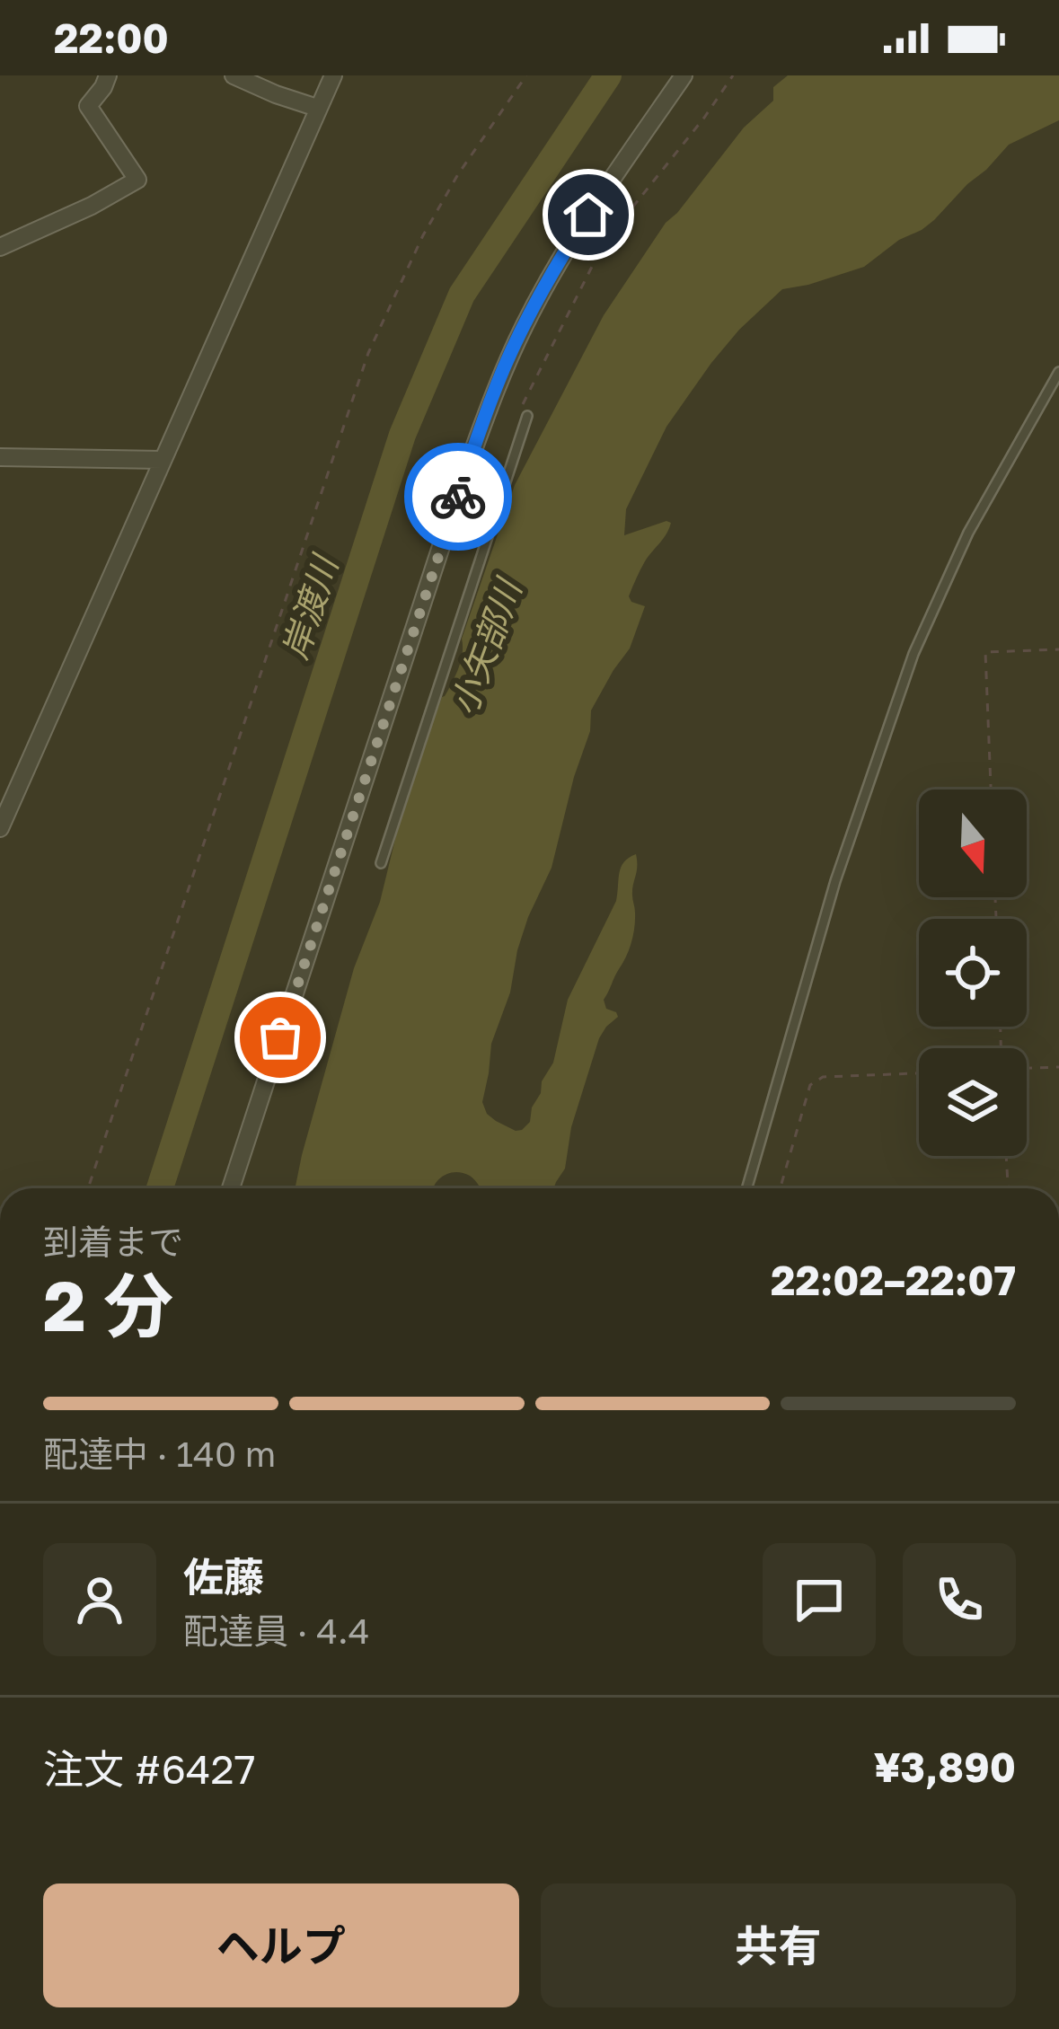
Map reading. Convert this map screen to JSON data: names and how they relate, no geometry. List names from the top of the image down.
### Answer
{
  "water": ["岸渡川", "小矢部川"],
  "north": "bottom",
  "page": {
    "status": "22:00",
    "heading": ["2 分", "到着まで", "22:02–22:07"],
    "panel": [
      "佐藤",
      "配達員 · 4.4",
      "注文 #6427",
      "¥3,890"
    ],
    "bar": "配達中 · 140 m",
    "buttons": ["ヘルプ", "共有"]
  }
}
